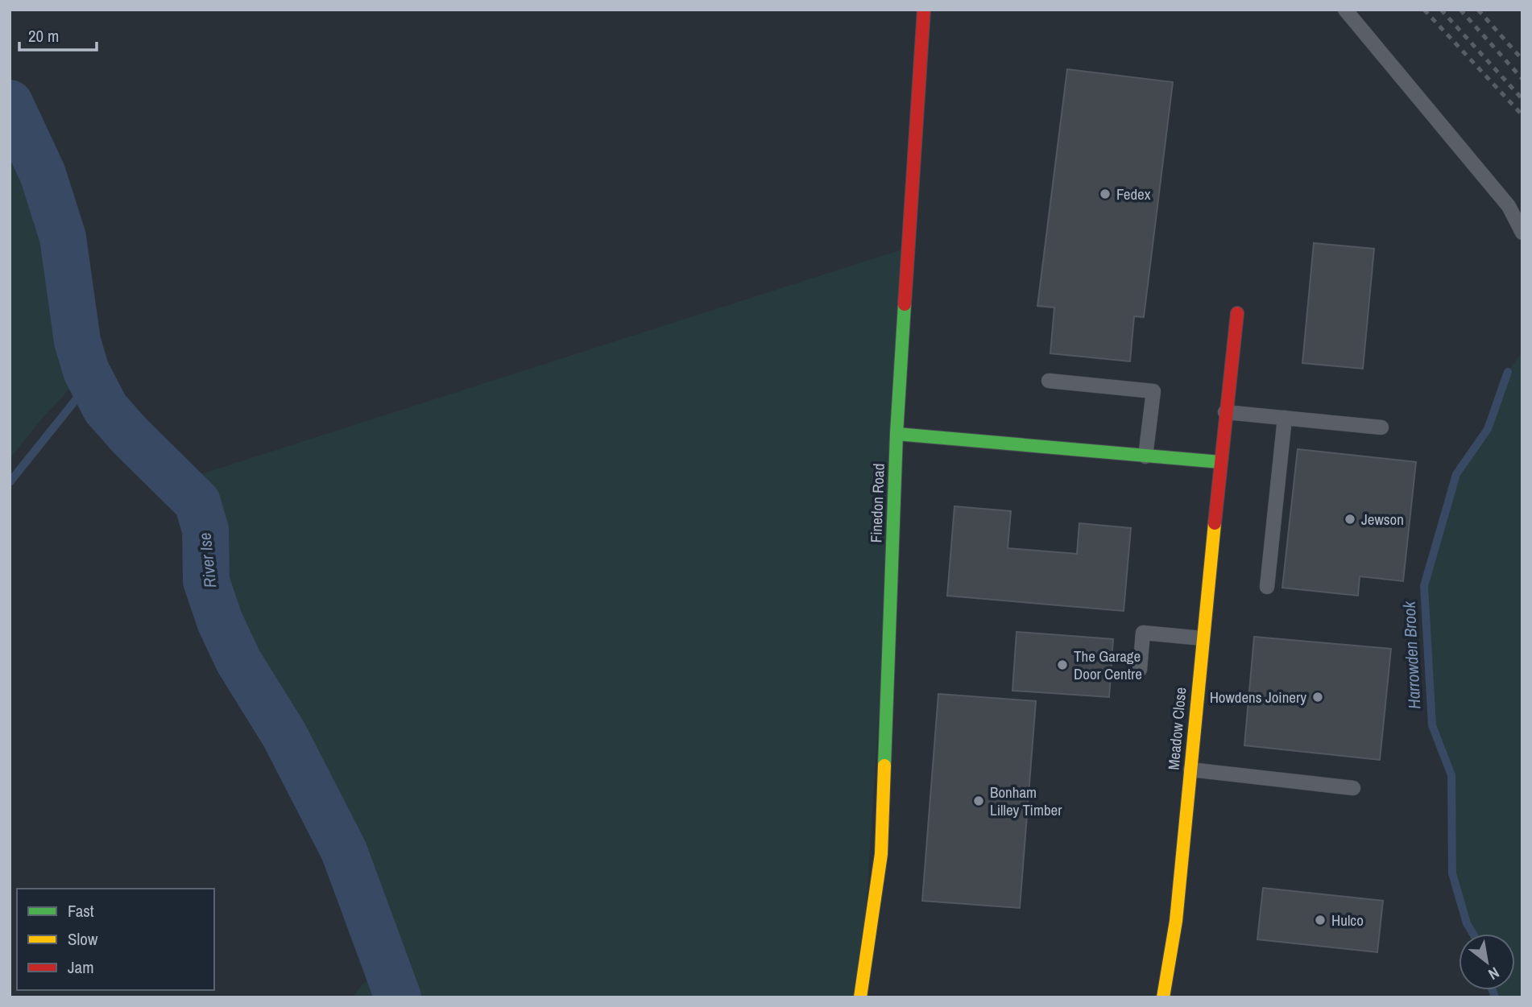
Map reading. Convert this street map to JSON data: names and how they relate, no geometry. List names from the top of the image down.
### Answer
{
  "streets": {
    "street": ["Finedon Road", "Meadow Close"]
  },
  "water": ["River Ise", "Harrowden Brook"],
  "places": [
    "Fedex",
    "Jewson",
    "The Garage Door Centre",
    "Howdens Joinery",
    "Bonham Lilley Timber",
    "Hulco"
  ],
  "legend": ["Fast", "Slow", "Jam"],
  "scale_bar": "20 m",
  "north": "bottom right"
}
